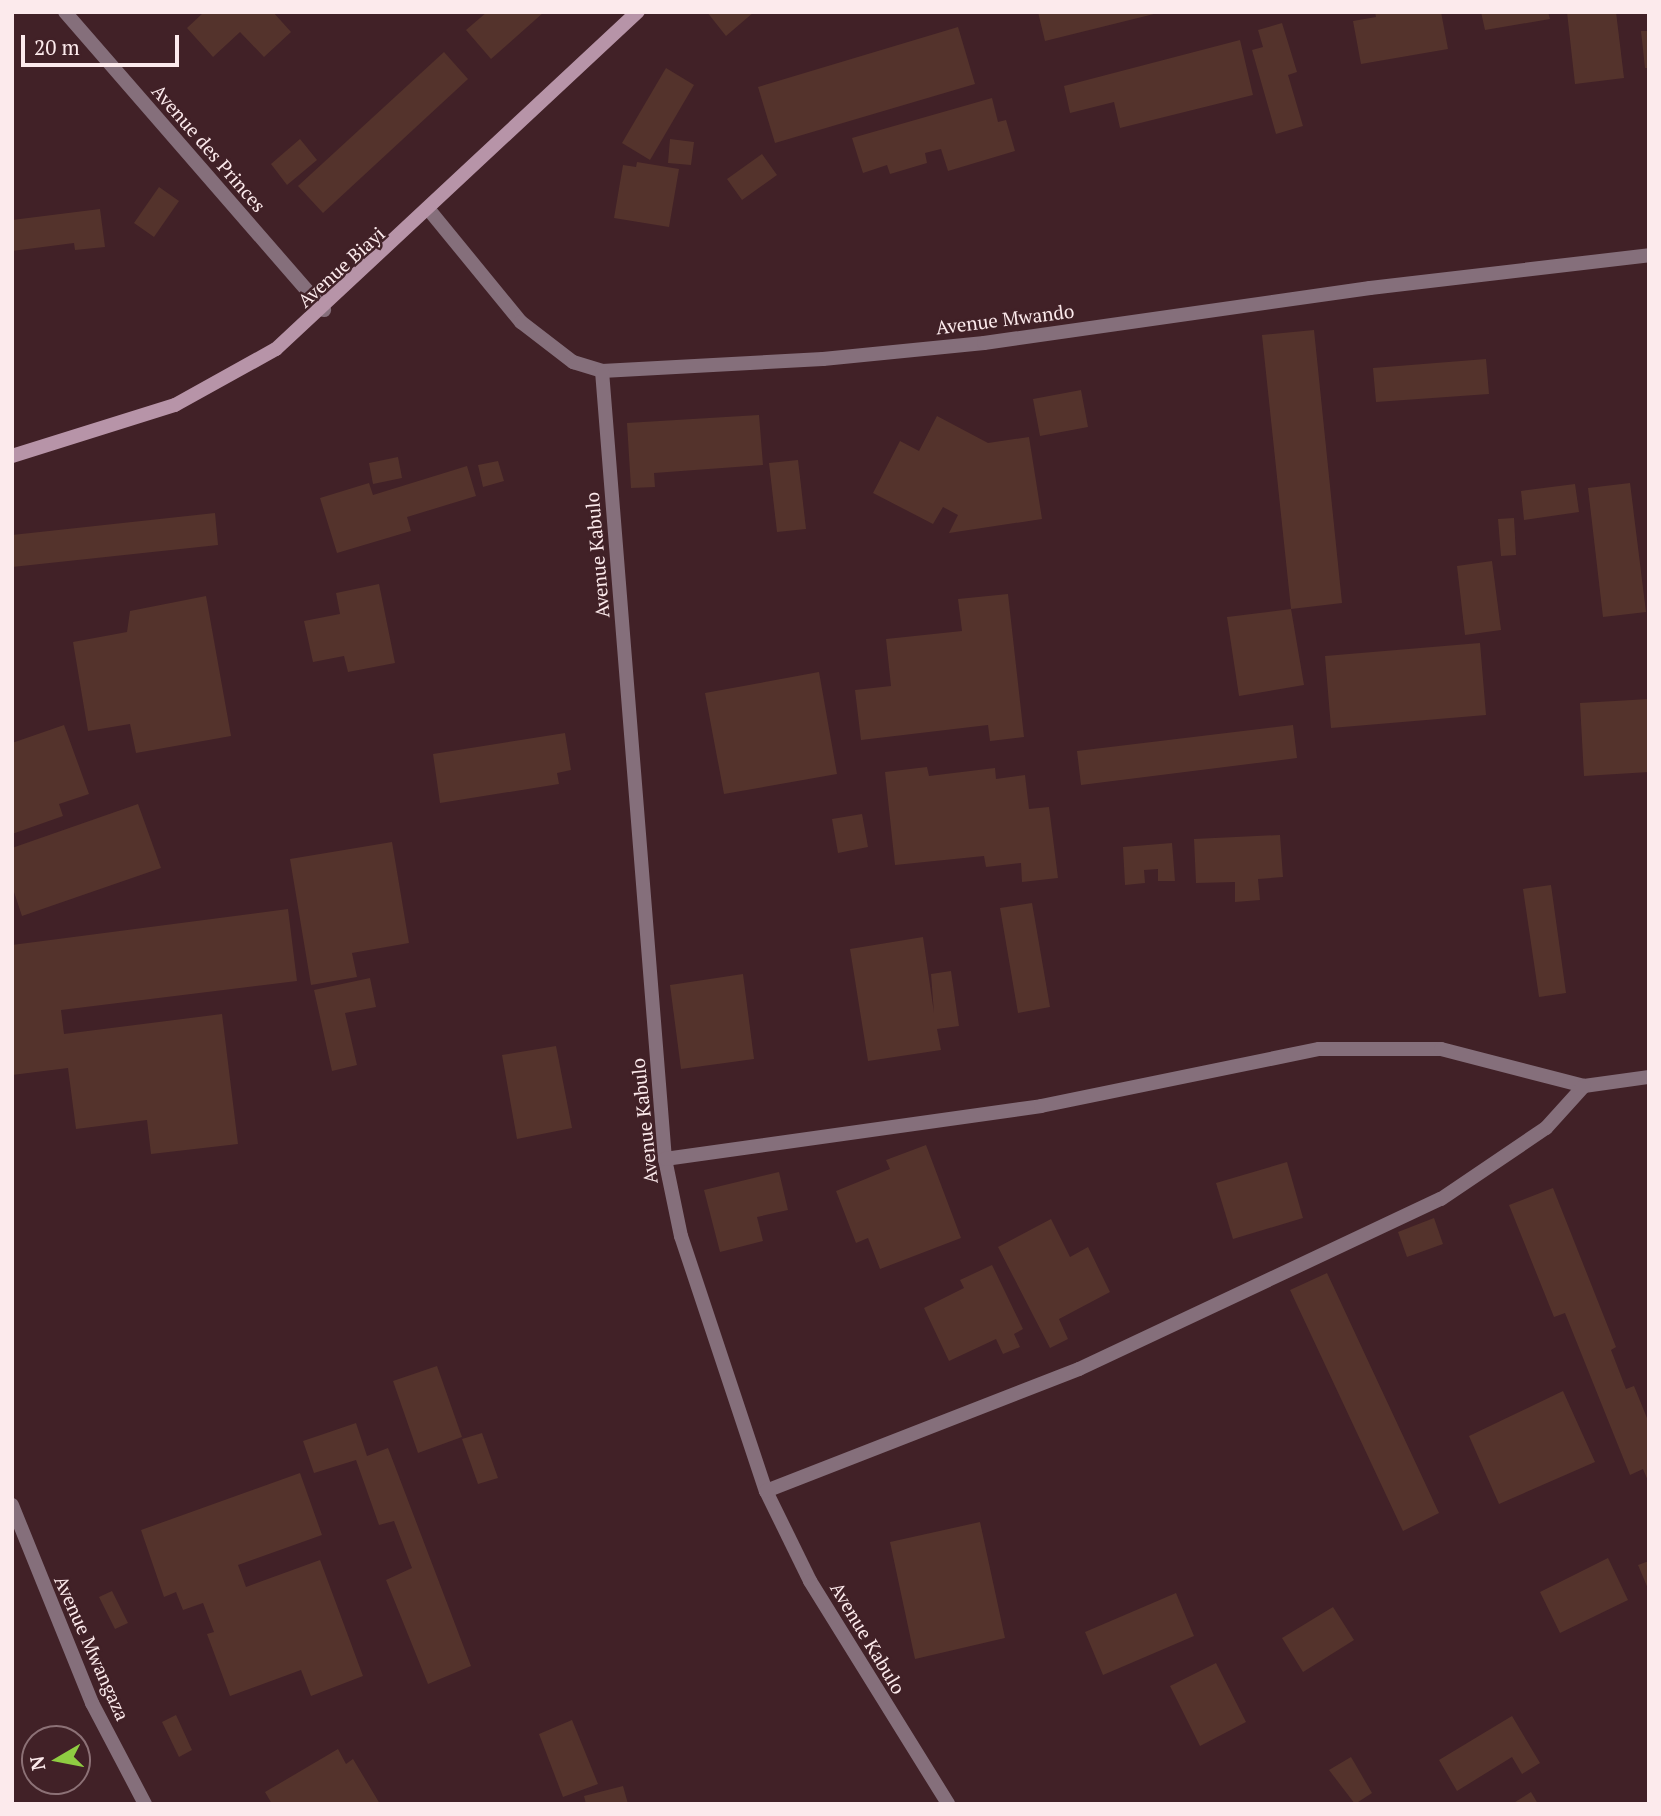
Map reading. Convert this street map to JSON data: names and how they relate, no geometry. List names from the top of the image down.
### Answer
{
  "streets": {
    "street": [
      "Avenue des Princes",
      "Avenue Biayi",
      "Avenue Mwando",
      "Avenue Kabulo",
      "Avenue Mwangaza"
    ]
  },
  "crossings": [
    ["Avenue des Princes", "Avenue Biayi"],
    ["Avenue Biayi", "Avenue Mwando"],
    ["Avenue Mwando", "Avenue Kabulo"]
  ],
  "scale_bar": "20 m",
  "north": "left"
}
